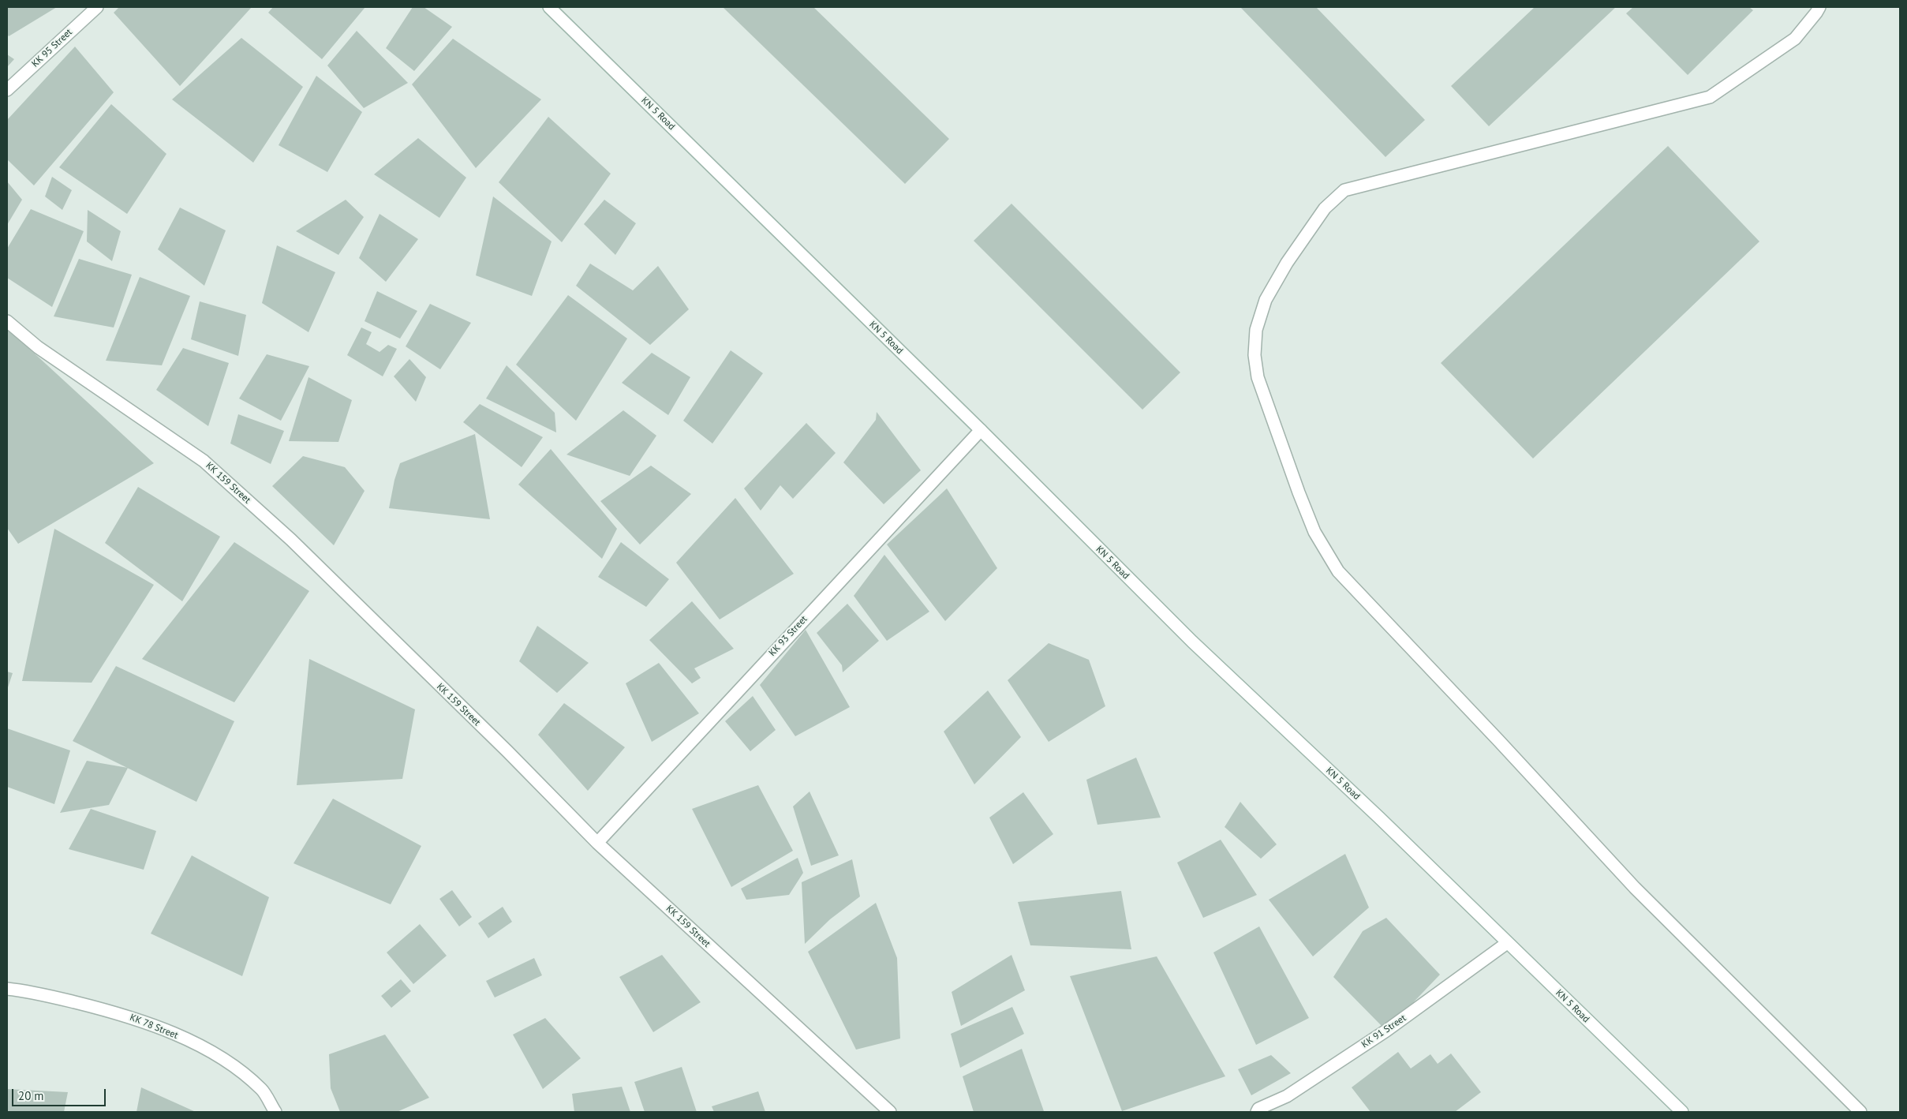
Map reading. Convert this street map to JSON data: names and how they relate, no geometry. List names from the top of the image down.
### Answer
{
  "streets": {
    "street": [
      "KK 95 Street",
      "KN 5 Road",
      "KK 159 Street",
      "KK 93 Street",
      "KK 78 Street",
      "KK 91 Street"
    ]
  },
  "crossings": [
    ["KN 5 Road", "KK 93 Street"],
    ["KN 5 Road", "KK 91 Street"],
    ["KK 159 Street", "KK 93 Street"]
  ],
  "scale_bar": "20 m"
}
